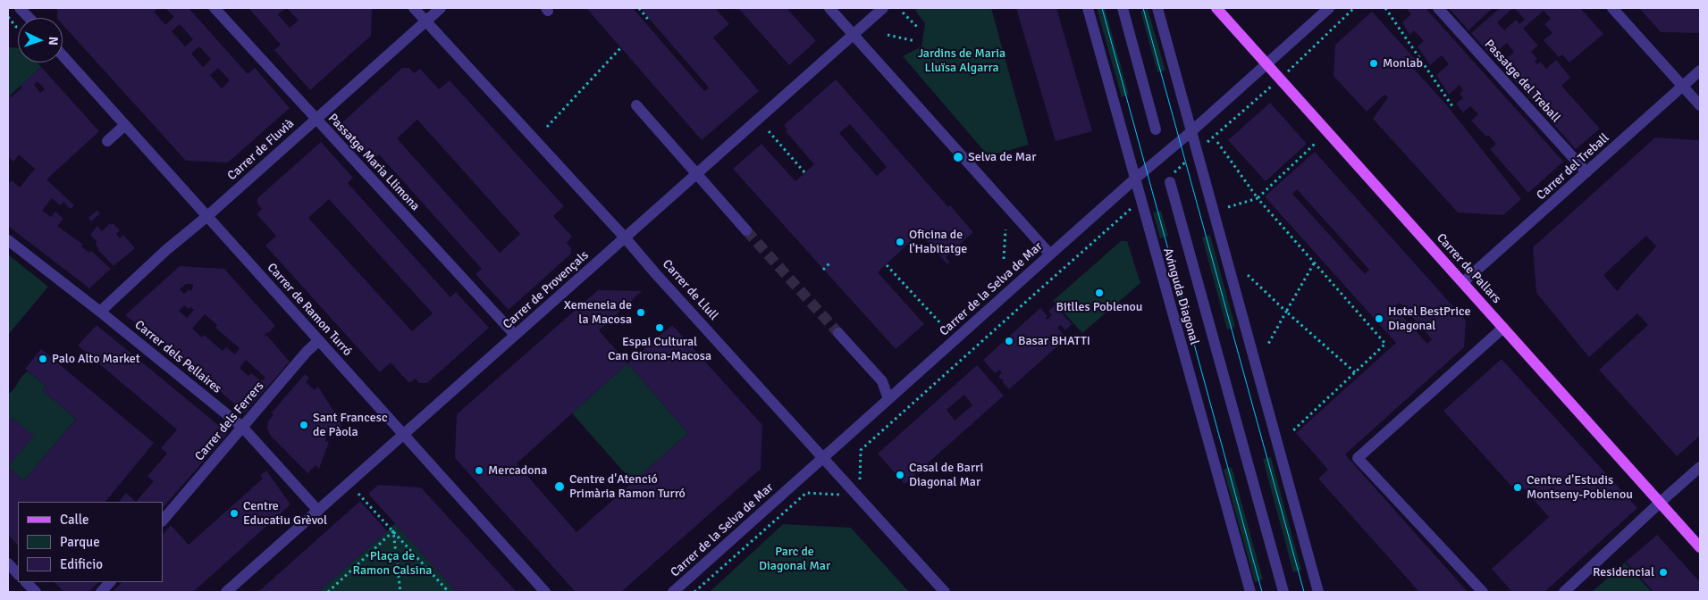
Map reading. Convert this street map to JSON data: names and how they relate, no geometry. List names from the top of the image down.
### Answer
{
  "streets": {
    "main road": ["Carrer de Pallars"],
    "street": [
      "Passatge del Treball",
      "Carrer de Fluvià",
      "Passatge Maria Llimona",
      "Carrer del Treball",
      "Carrer de la Selva de Mar",
      "Carrer de Provençals",
      "Carrer de Llull",
      "Avinguda Diagonal",
      "Carrer de Ramon Turró",
      "Carrer dels Pellaires",
      "Carrer dels Ferrers"
    ]
  },
  "crossings": [
    ["Passatge del Treball", "Carrer del Treball"],
    ["Carrer de Fluvià", "Passatge Maria Llimona"],
    ["Carrer de Fluvià", "Carrer de Llull"],
    ["Carrer de Fluvià", "Carrer de Ramon Turró"],
    ["Carrer de Fluvià", "Carrer dels Pellaires"],
    ["Passatge Maria Llimona", "Carrer de Provençals"],
    ["Carrer del Treball", "Carrer de Pallars"],
    ["Carrer de Pallars", "Carrer de la Selva de Mar"],
    ["Carrer de la Selva de Mar", "Carrer de Llull"],
    ["Carrer de la Selva de Mar", "Avinguda Diagonal"],
    ["Carrer de Provençals", "Carrer de Llull"],
    ["Carrer de Provençals", "Carrer de Ramon Turró"],
    ["Carrer de Provençals", "Carrer dels Pellaires"],
    ["Carrer de Ramon Turró", "Carrer dels Ferrers"],
    ["Carrer dels Pellaires", "Carrer dels Ferrers"]
  ],
  "parks": ["Jardins de Maria Lluïsa Algarra", "Parc de Diagonal Mar", "Plaça de Ramon Calsina"],
  "places": [
    "Monlab",
    "Selva de Mar",
    "Oficina de l'Habitatge",
    "Bitlles Poblenou",
    "Xemeneia de la Macosa",
    "Hotel BestPrice Diagonal",
    "Espai Cultural Can Girona-Macosa",
    "Basar BHATTI",
    "Palo Alto Market",
    "Sant Francesc de Pàola",
    "Mercadona",
    "Casal de Barri Diagonal Mar",
    "Centre d'Atenció Primària Ramon Turró",
    "Centre d'Estudis Montseny-Poblenou",
    "Centre Educatiu Grèvol",
    "Residencial"
  ],
  "legend": ["Calle", "Parque", "Edificio"],
  "north": "right"
}
